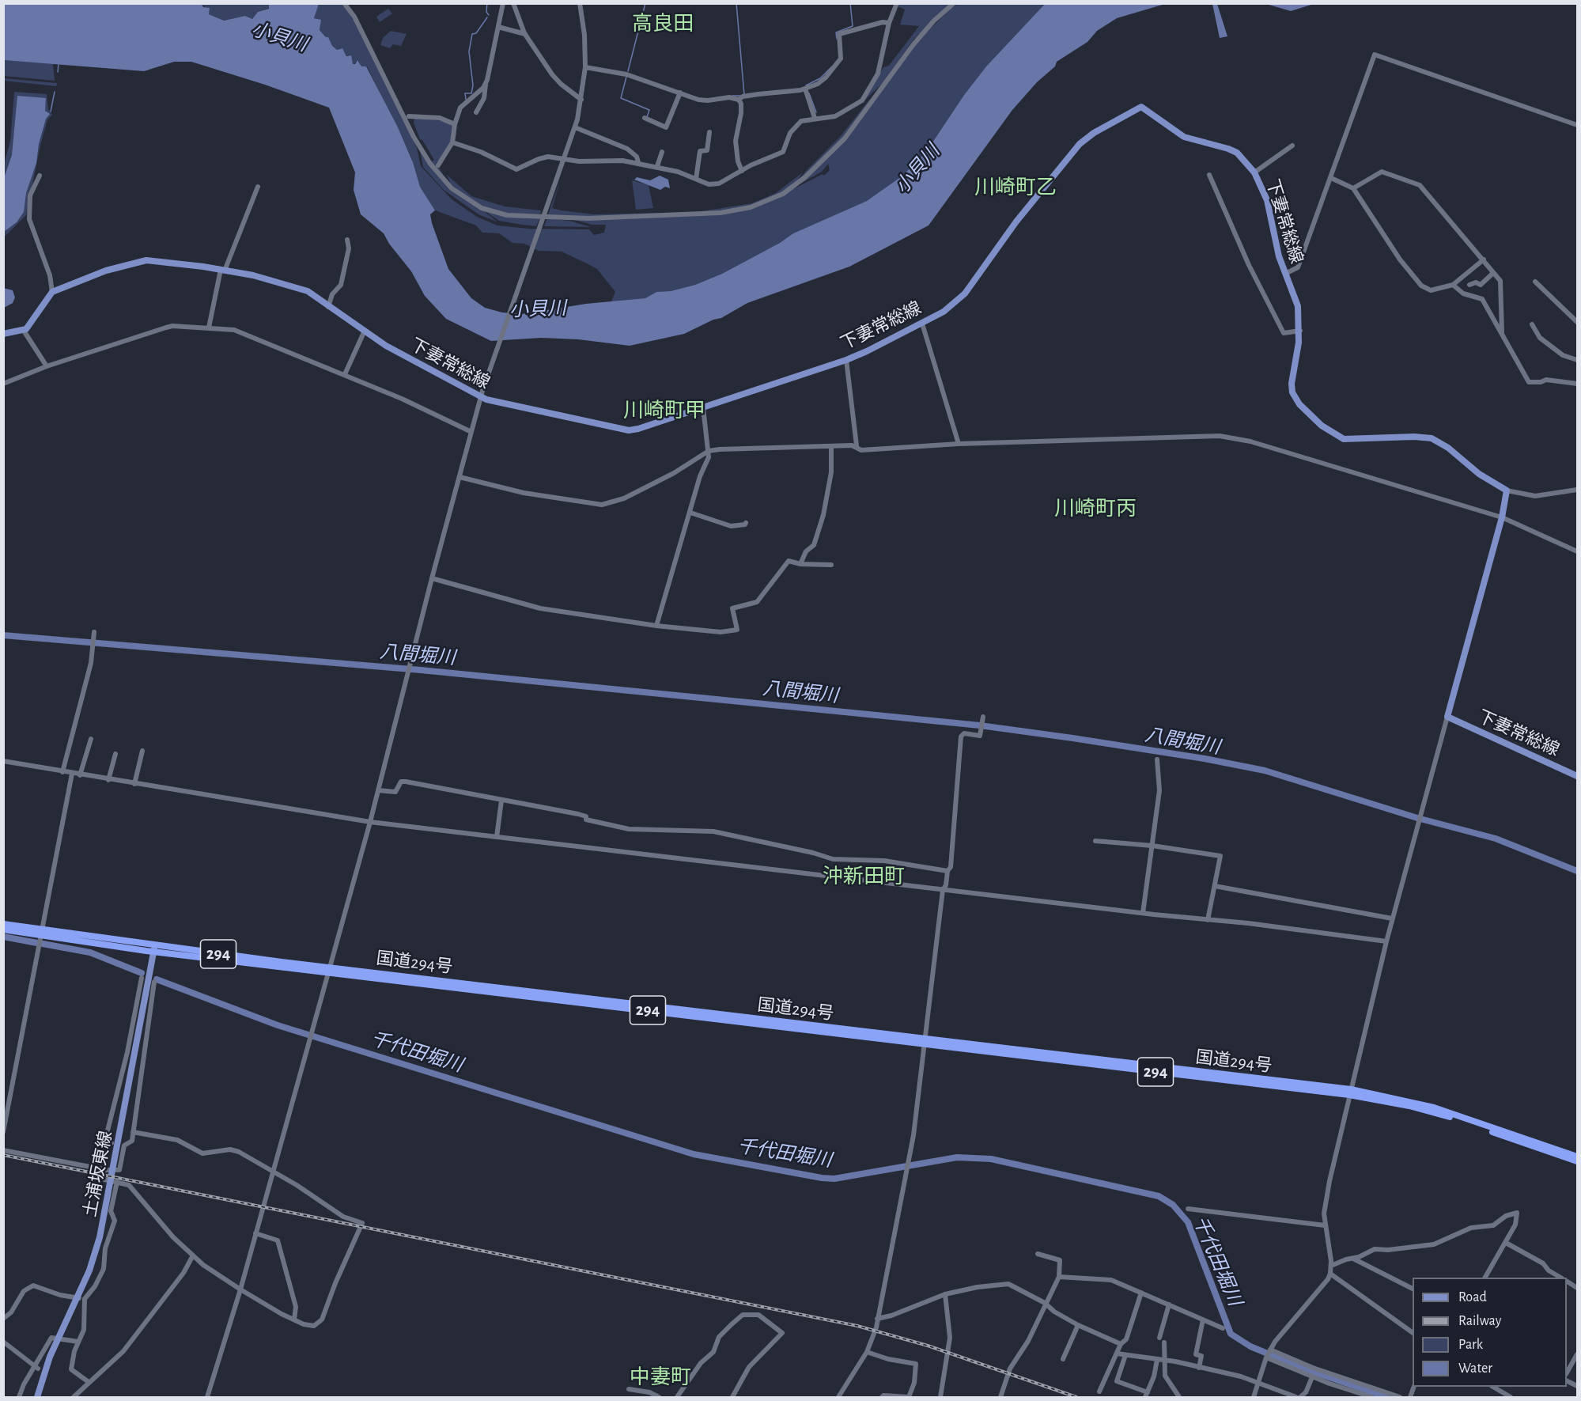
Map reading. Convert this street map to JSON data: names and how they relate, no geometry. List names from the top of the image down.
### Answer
{
  "streets": {
    "highway": ["294", "国道294号"],
    "main road": ["下妻常総線", "土浦坂東線"]
  },
  "crossings": [
    ["国道294号", "土浦坂東線"]
  ],
  "districts": [
    "高良田",
    "川崎町乙",
    "川崎町甲",
    "川崎町丙",
    "沖新田町",
    "中妻町"
  ],
  "water": ["小貝川", "八間堀川", "千代田堀川"],
  "legend": [
    "Road",
    "Railway",
    "Park",
    "Water"
  ]
}
